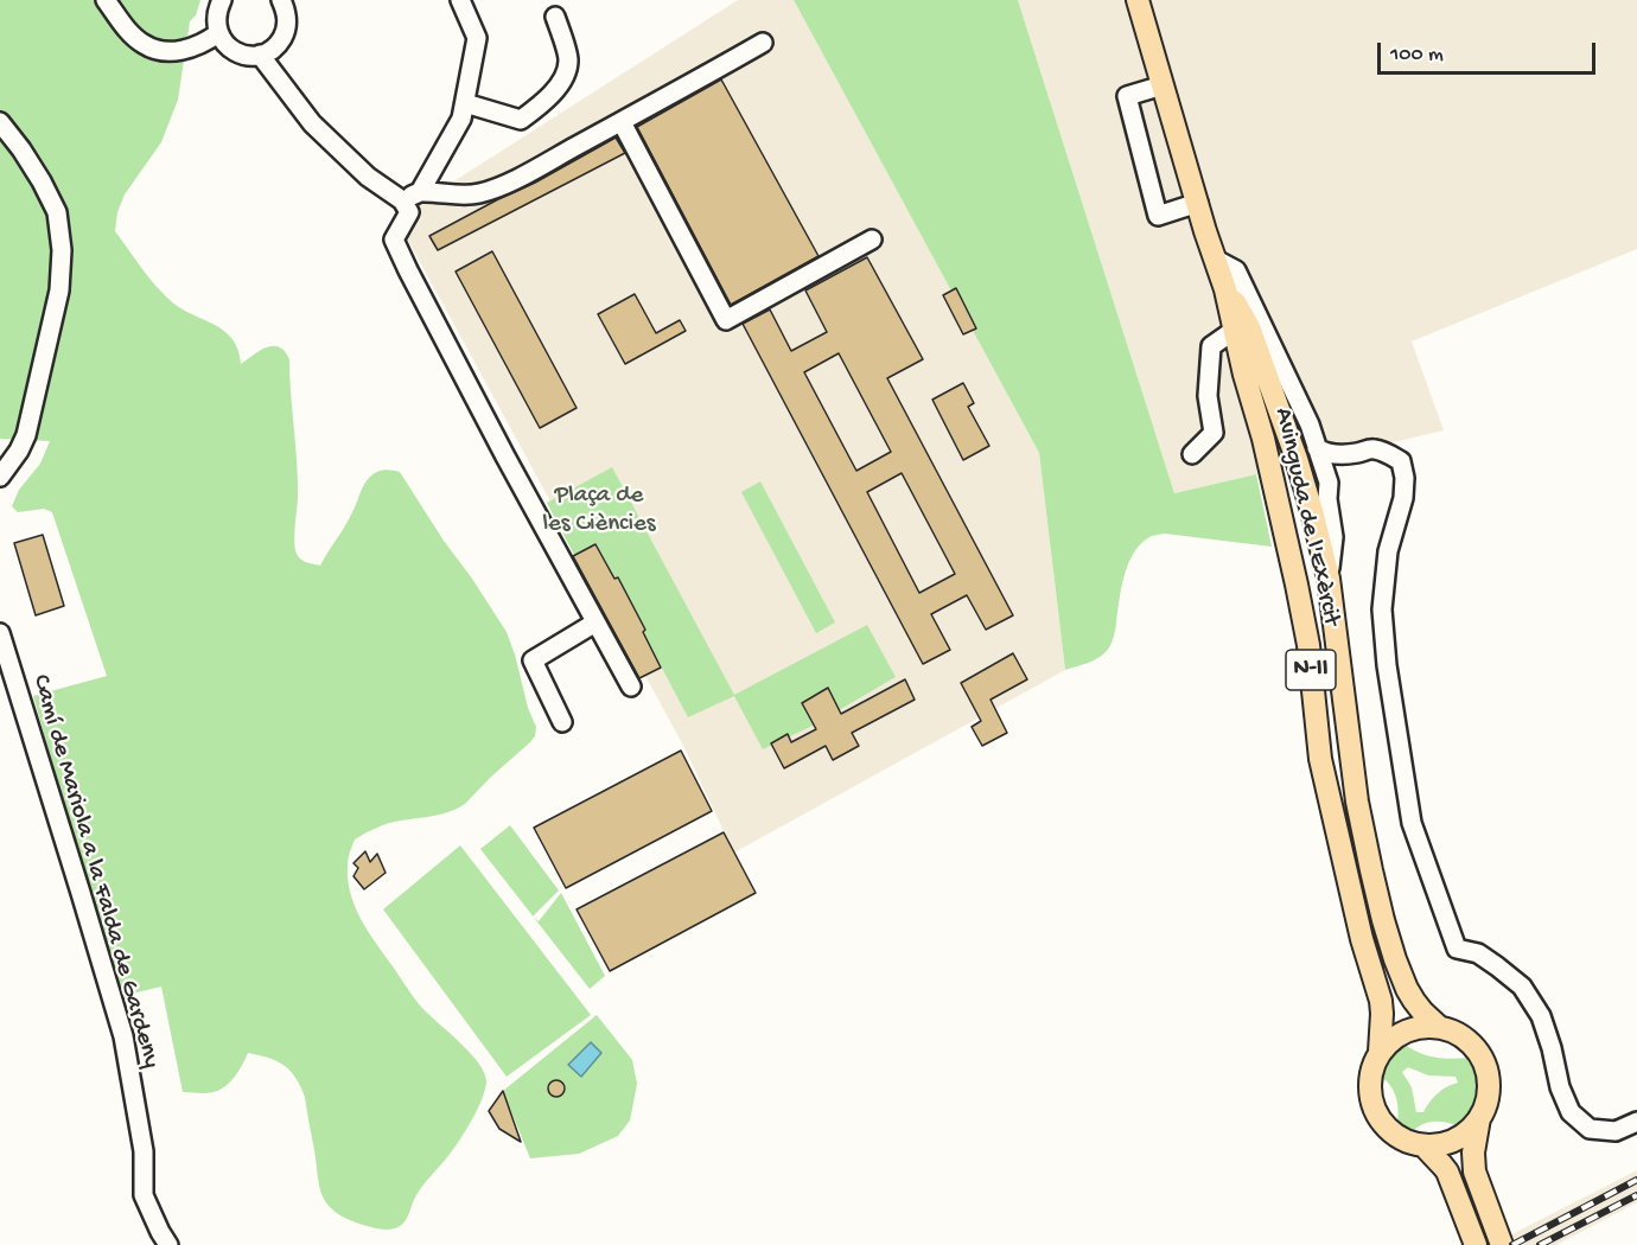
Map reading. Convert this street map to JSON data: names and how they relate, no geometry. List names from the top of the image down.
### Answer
{
  "streets": {
    "main road": ["Avinguda de l'Exèrcit", "N-II"],
    "street": ["Camí de Mariola a la Falda de Gardeny"]
  },
  "crossings": [
    ["Avinguda de l'Exèrcit", "N-II"]
  ],
  "parks": ["Plaça de les Ciències"],
  "scale_bar": "100 m"
}
